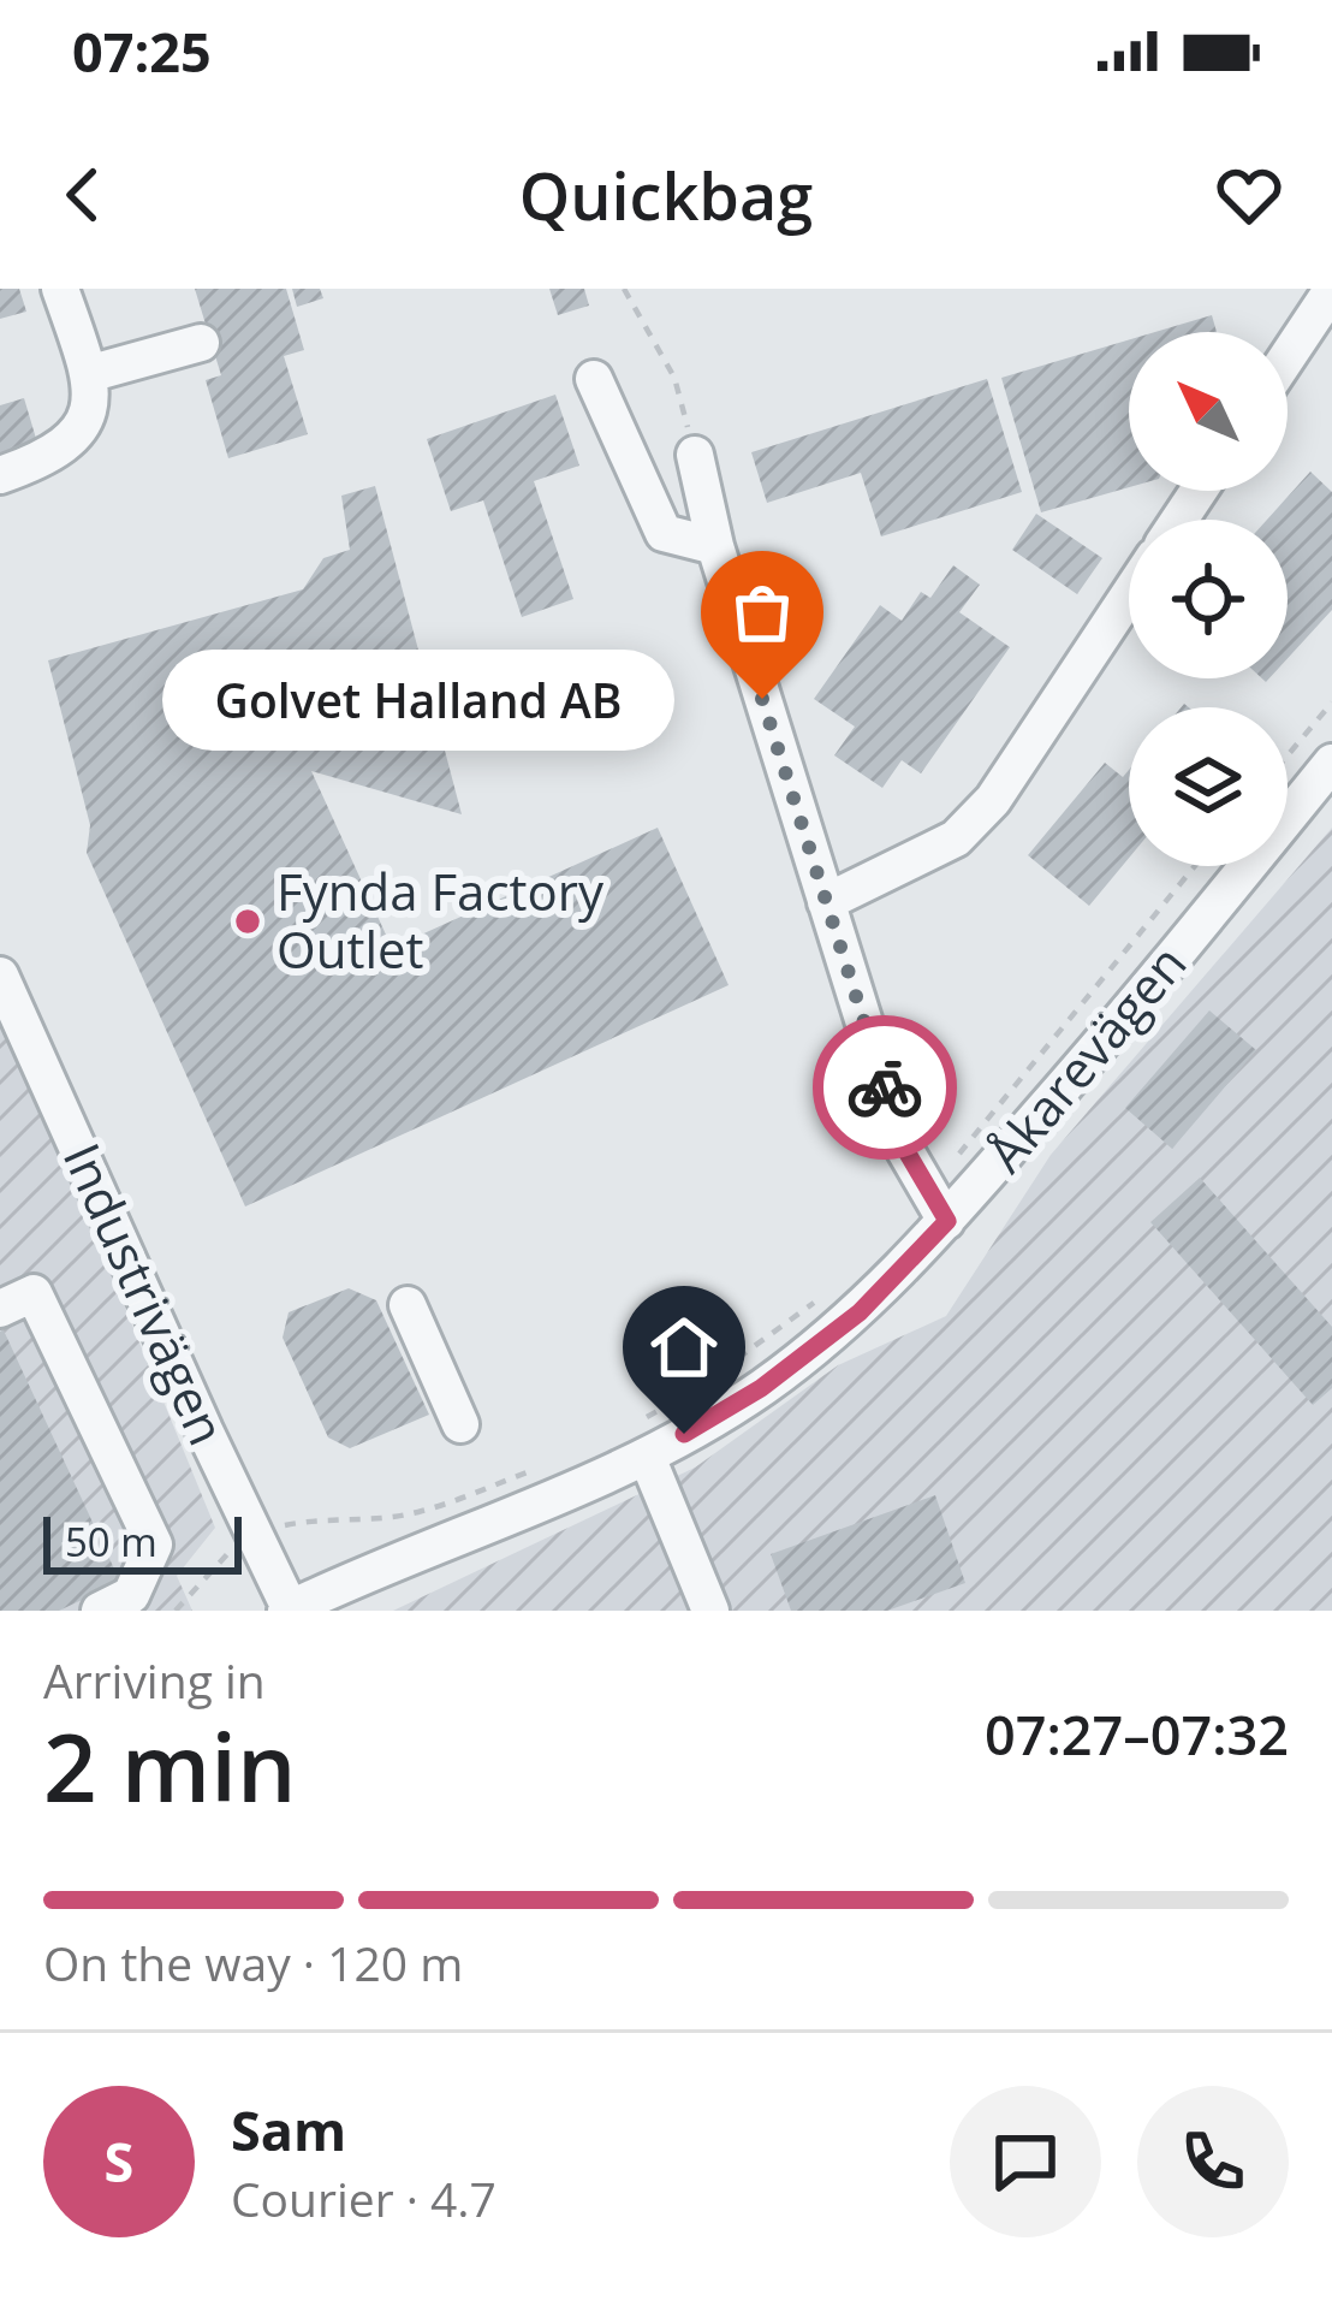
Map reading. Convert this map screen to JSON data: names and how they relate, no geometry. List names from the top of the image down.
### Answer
{
  "streets": {
    "street": ["Åkarevägen", "Industrivägen"]
  },
  "crossings": [
    ["Åkarevägen", "Industrivägen"]
  ],
  "places": ["Golvet Halland AB", "Fynda Factory Outlet"],
  "scale_bar": "50 m",
  "north": "top left",
  "page": {
    "status": "07:25",
    "header": "Quickbag",
    "bubble": "Golvet Halland AB",
    "scale": "50 m",
    "heading": ["2 min", "Arriving in", "07:27–07:32"],
    "panel": ["Sam", "Courier · 4.7"],
    "bar": "On the way · 120 m",
    "round": "S"
  }
}
